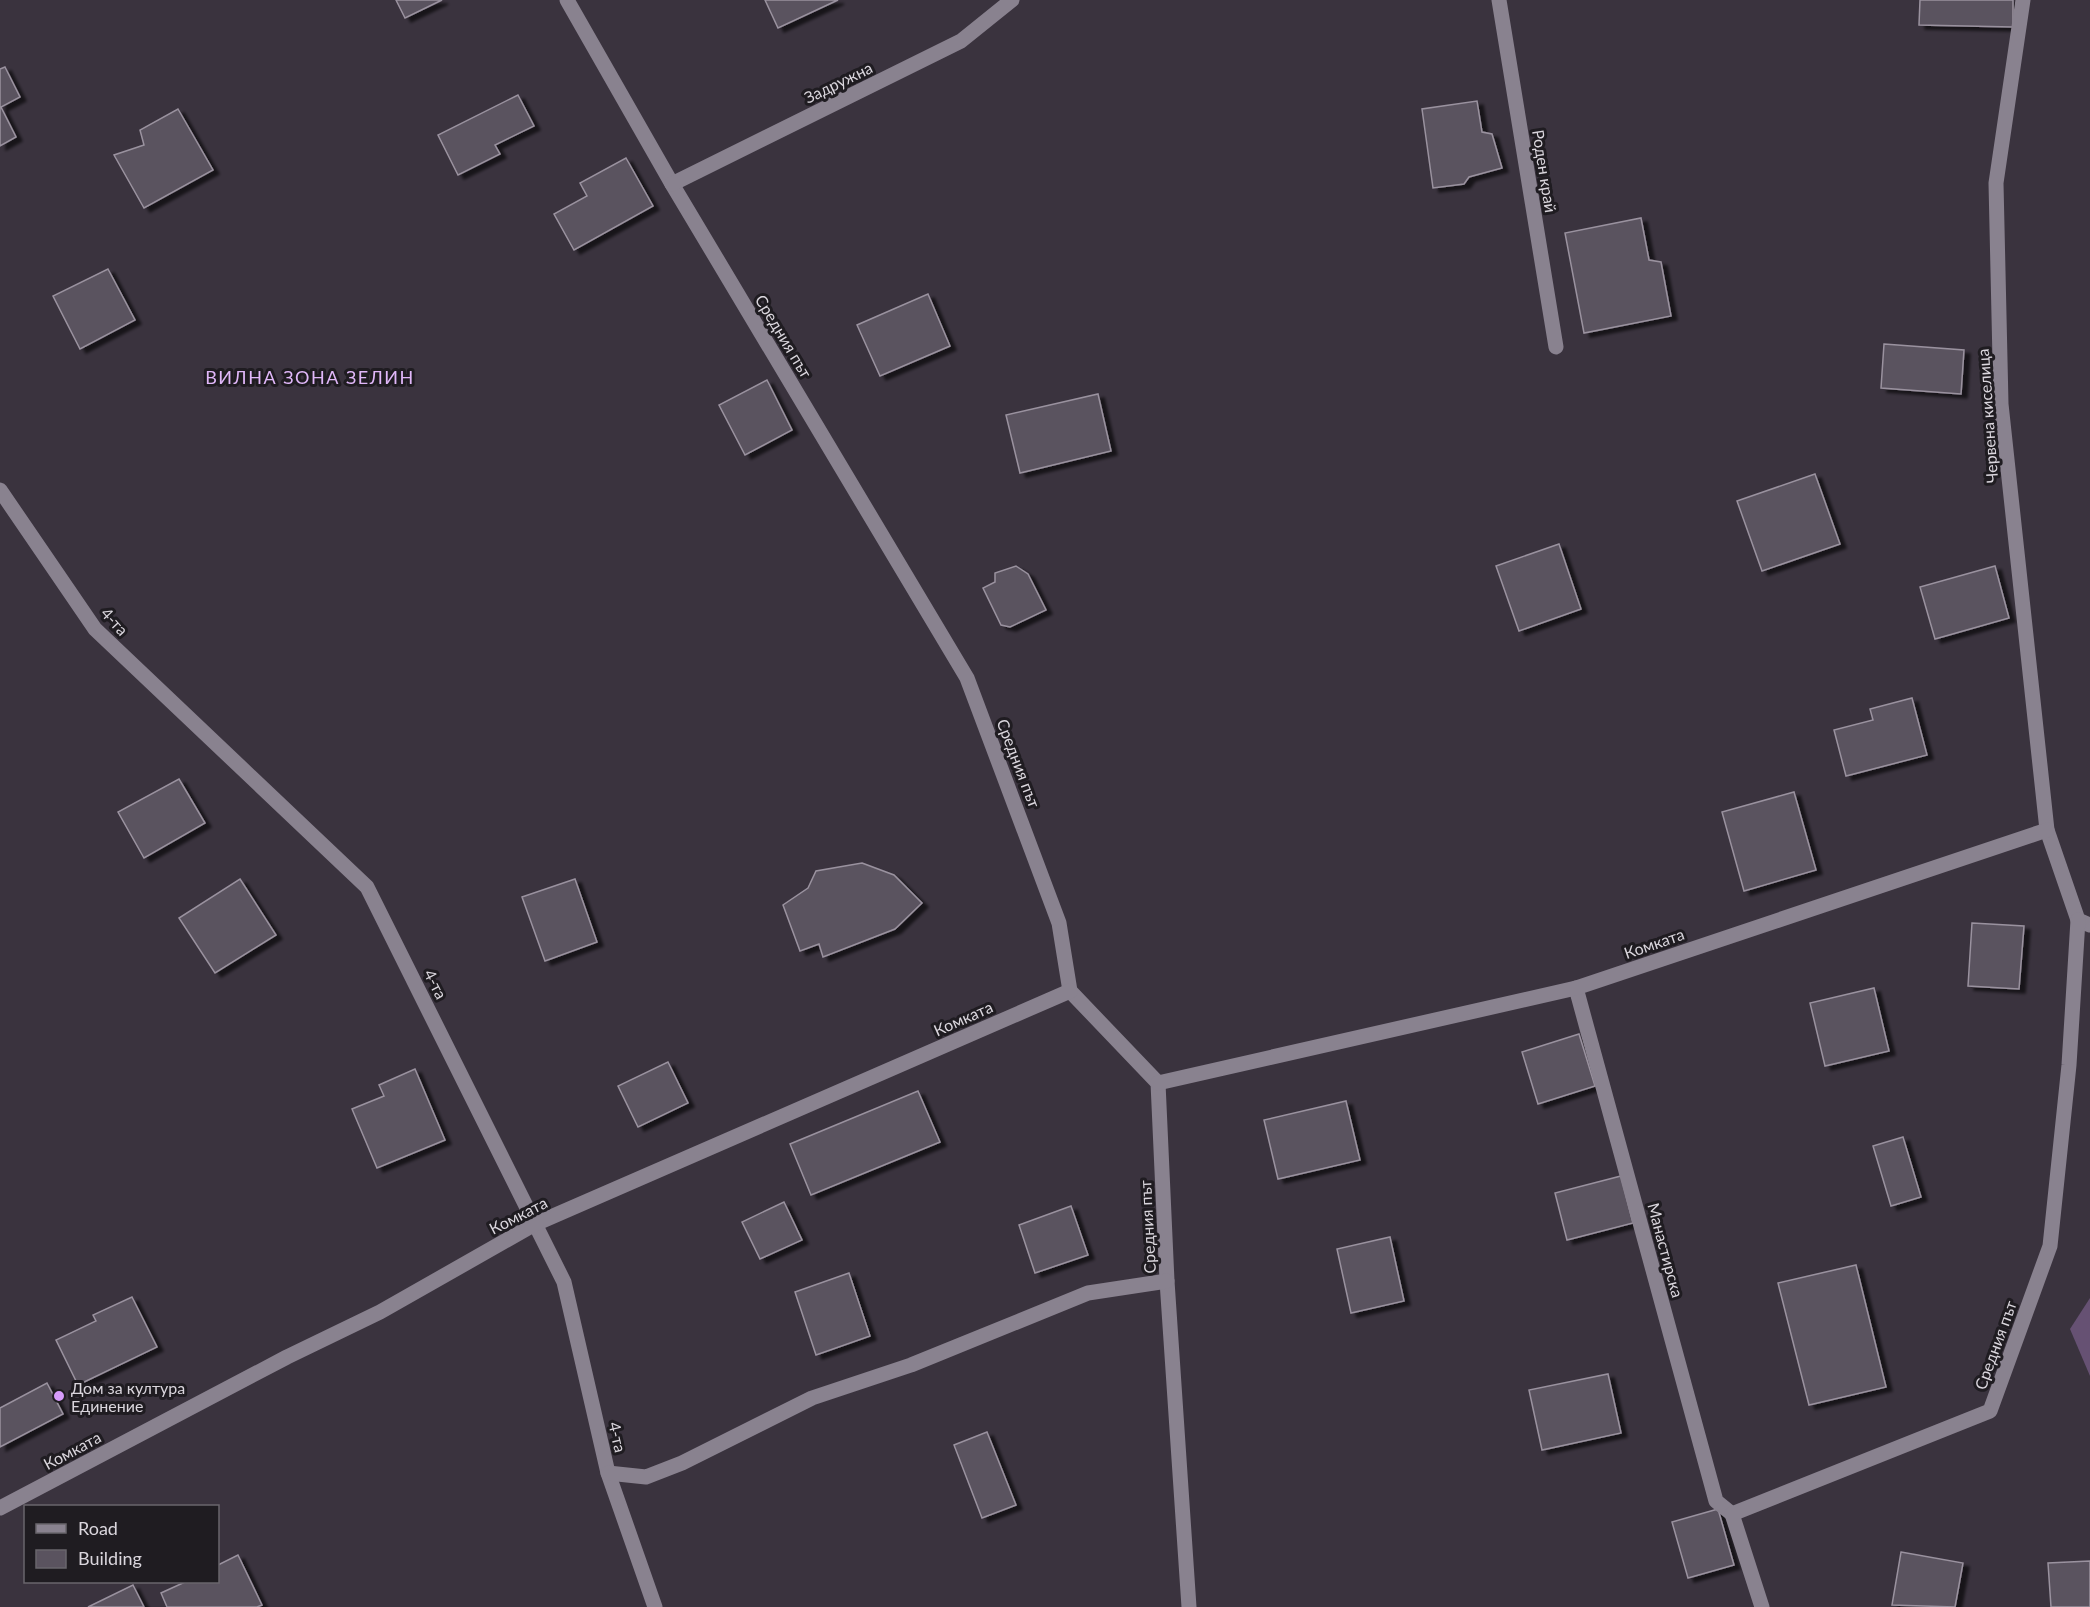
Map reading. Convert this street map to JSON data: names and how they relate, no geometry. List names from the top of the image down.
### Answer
{
  "streets": {
    "street": [
      "Задружна",
      "Роден край",
      "Средния път",
      "Червена киселица",
      "4-та",
      "Комката",
      "Манастирска"
    ]
  },
  "crossings": [
    ["Задружна", "Средния път"],
    ["Средния път", "Комката"],
    ["Средния път", "Манастирска"],
    ["Червена киселица", "Комката"],
    ["4-та", "Комката"],
    ["Комката", "Манастирска"]
  ],
  "districts": ["ВИЛНА ЗОНА ЗЕЛИН"],
  "places": ["Дом за култура Единение"],
  "legend": ["Road", "Building"]
}
